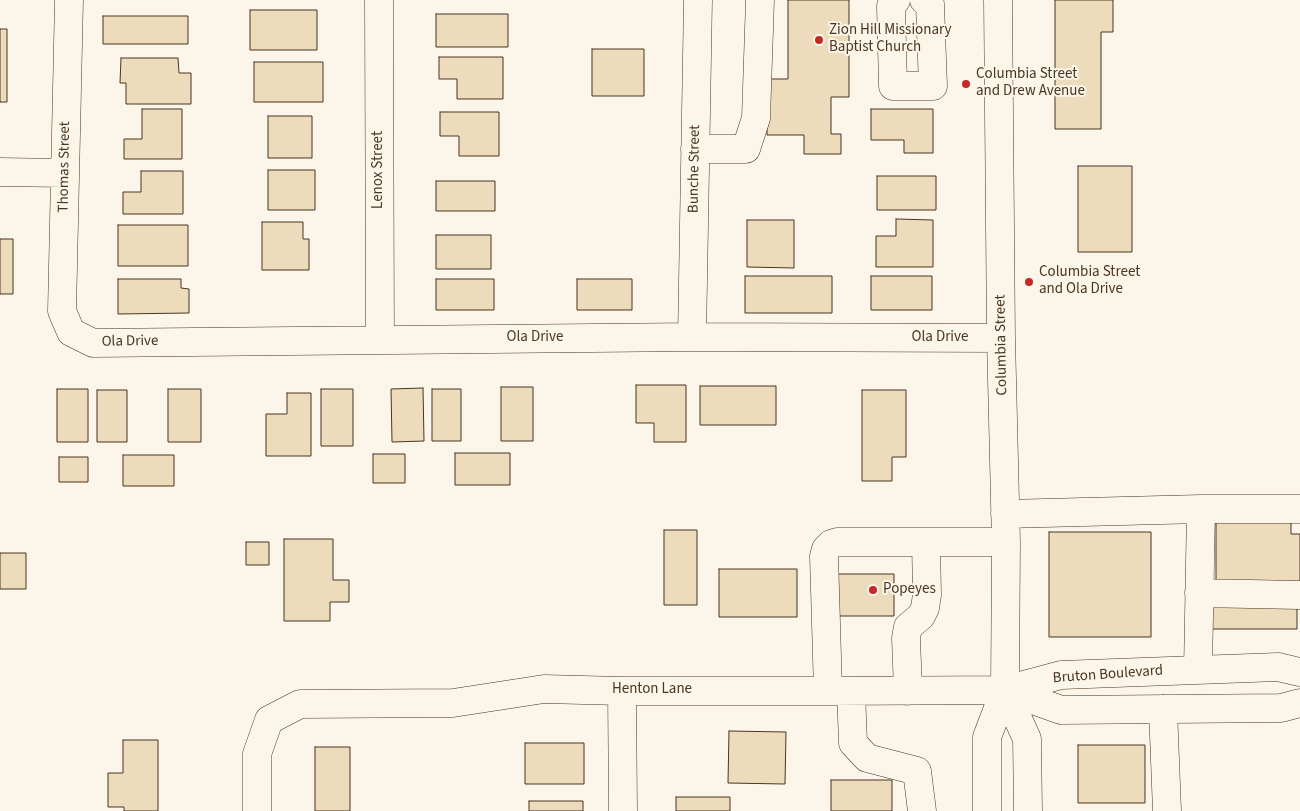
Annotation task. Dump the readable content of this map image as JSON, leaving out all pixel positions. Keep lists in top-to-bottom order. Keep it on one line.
{"streets":{"street":["Thomas Street","Bunche Street","Lenox Street","Ola Drive","Columbia Street","Bruton Boulevard","Henton Lane"]},"crossings":[["Thomas Street","Ola Drive"],["Bunche Street","Ola Drive"],["Lenox Street","Ola Drive"],["Ola Drive","Columbia Street"],["Columbia Street","Bruton Boulevard"],["Columbia Street","Henton Lane"],["Bruton Boulevard","Henton Lane"]],"places":["Zion Hill Missionary Baptist Church","Columbia Street and Drew Avenue","Columbia Street and Ola Drive","Popeyes"]}
